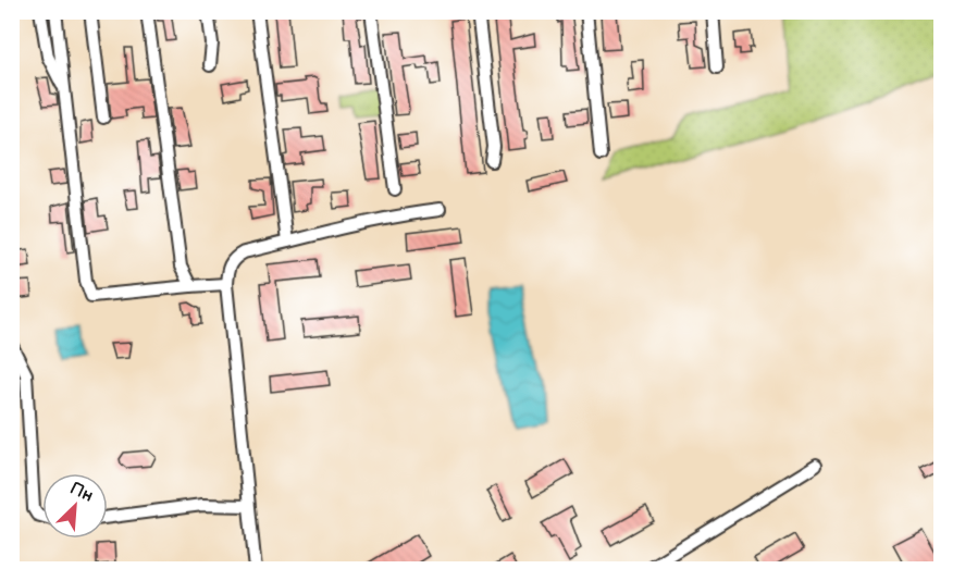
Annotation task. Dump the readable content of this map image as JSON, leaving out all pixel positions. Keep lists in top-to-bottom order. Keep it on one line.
{"north":"top right"}
